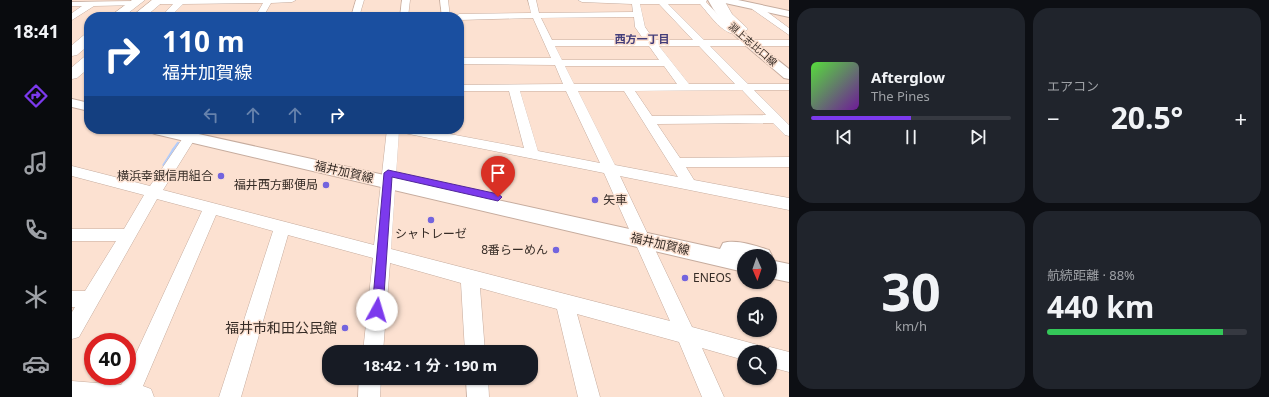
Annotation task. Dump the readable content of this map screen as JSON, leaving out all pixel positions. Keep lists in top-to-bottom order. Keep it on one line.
{"streets":{"main road":["淵上志比口線","福井加賀線"]},"districts":["西方一丁目"],"places":["横浜幸銀信用組合","福井西方郵便局","矢車","シャトレーゼ","8番らーめん","ENEOS","福井市和田公民館"],"north":"bottom","page":{"tabs":"18:41","tile":["エアコン",["30","km/h"],["航続距離 · 88%","440 km"]],"turn":["110 m","福井加賀線"],"song":["Afterglow","The Pines"],"heat":["−","20.5°","+"],"limit":"40","trip":"18:42 · 1 分 · 190 m"}}
